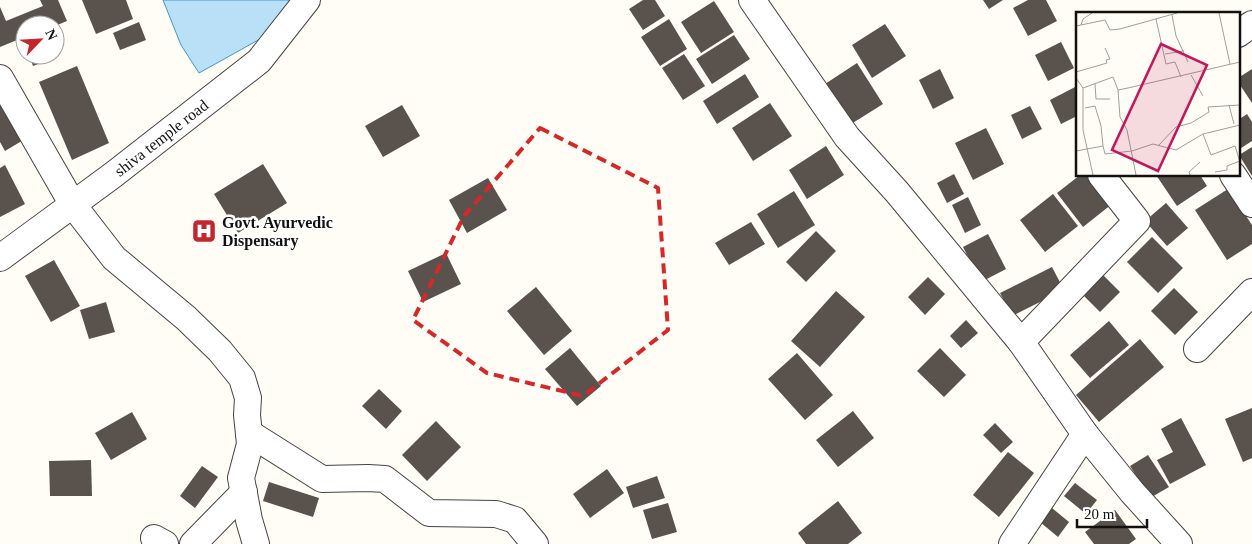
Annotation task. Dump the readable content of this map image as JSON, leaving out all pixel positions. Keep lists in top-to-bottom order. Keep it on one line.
{"streets":{"street":["shiva temple road"]},"places":{"hospital":["Govt. Ayurvedic Dispensary"]},"scale_bar":"20 m","north":"top right"}
